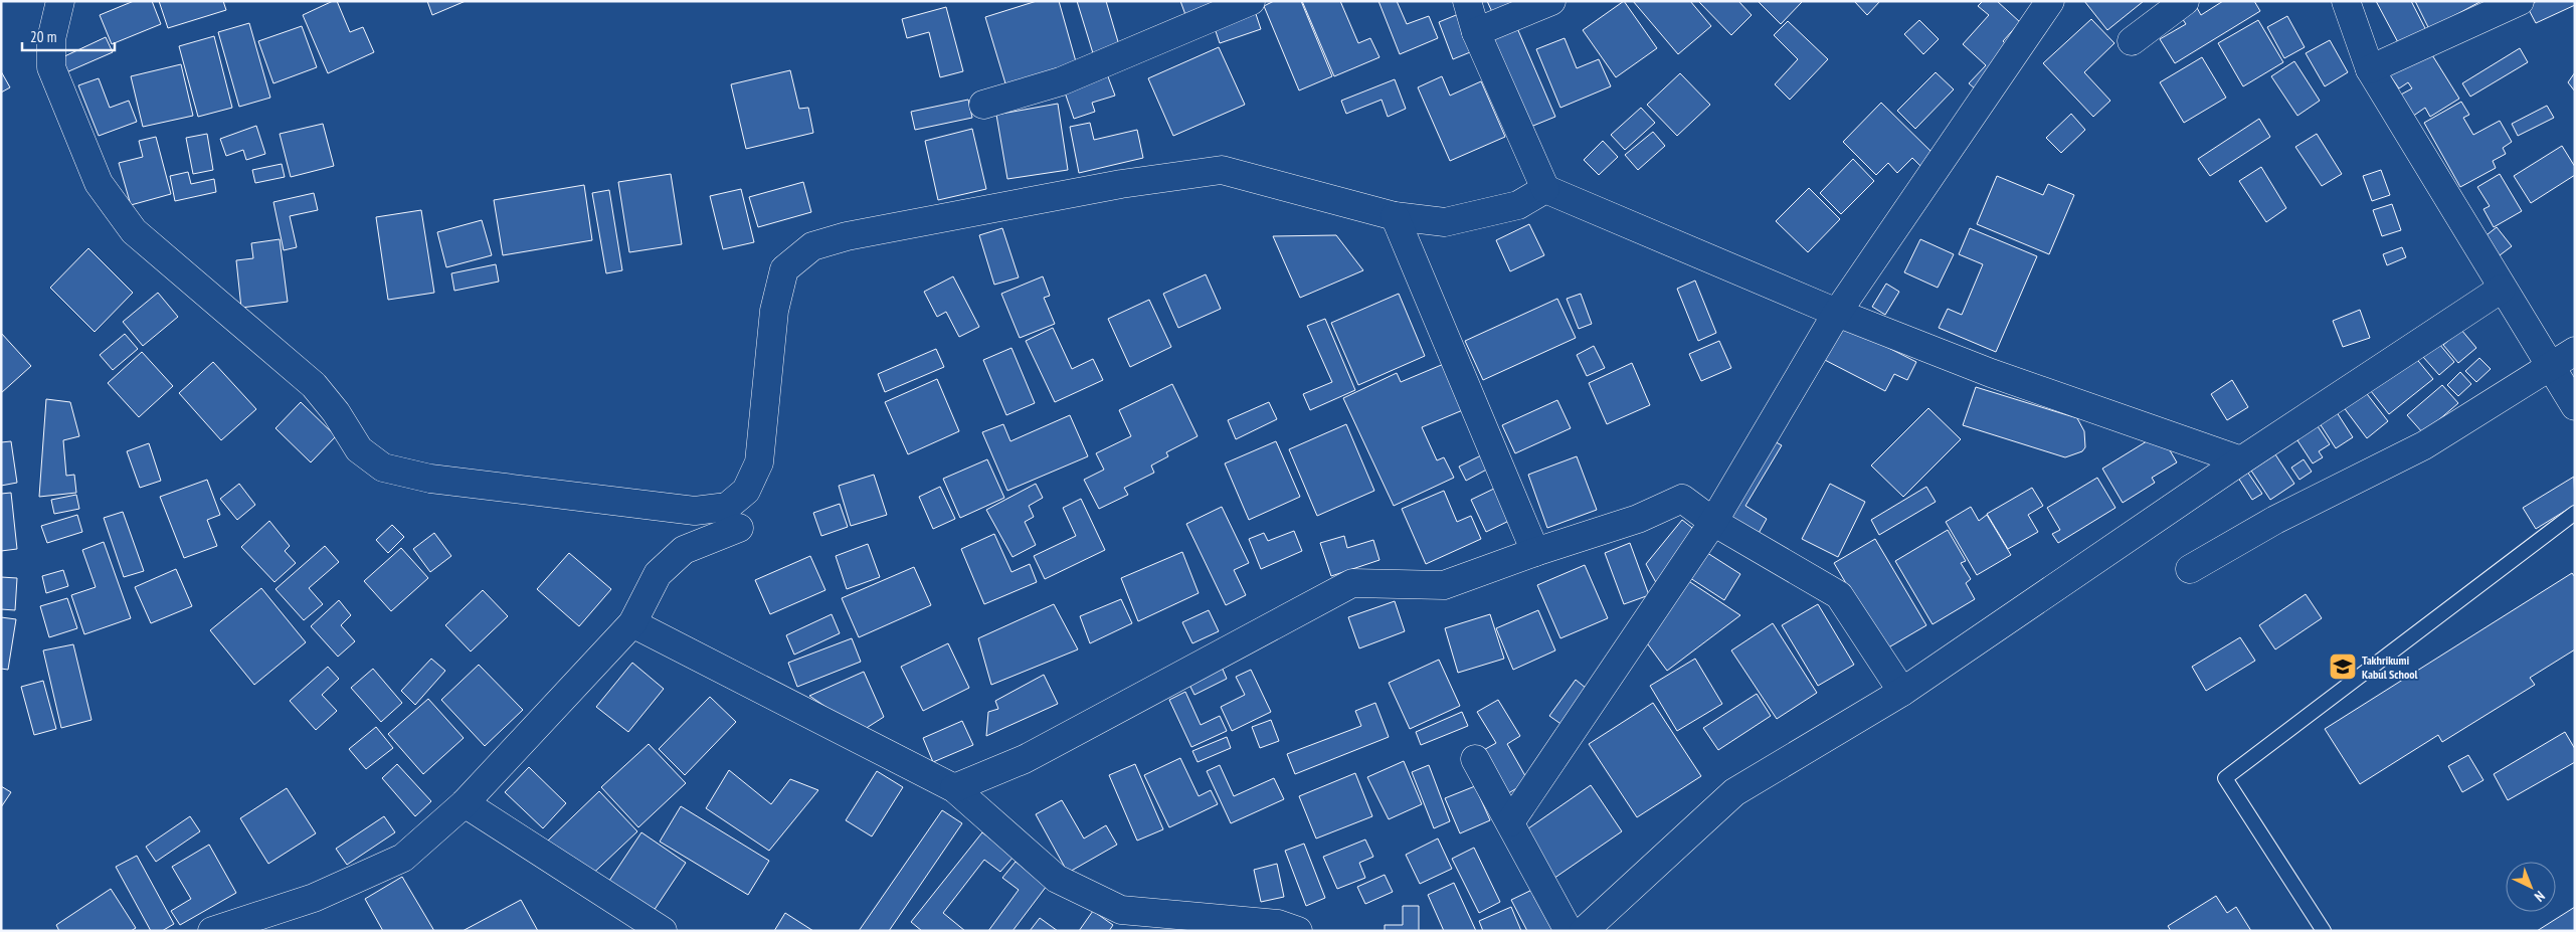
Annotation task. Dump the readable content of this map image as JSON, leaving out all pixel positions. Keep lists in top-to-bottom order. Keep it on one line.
{"places":{"school or university":["Takhrikumi Kabul School"]},"scale_bar":"20 m","north":"bottom right"}
